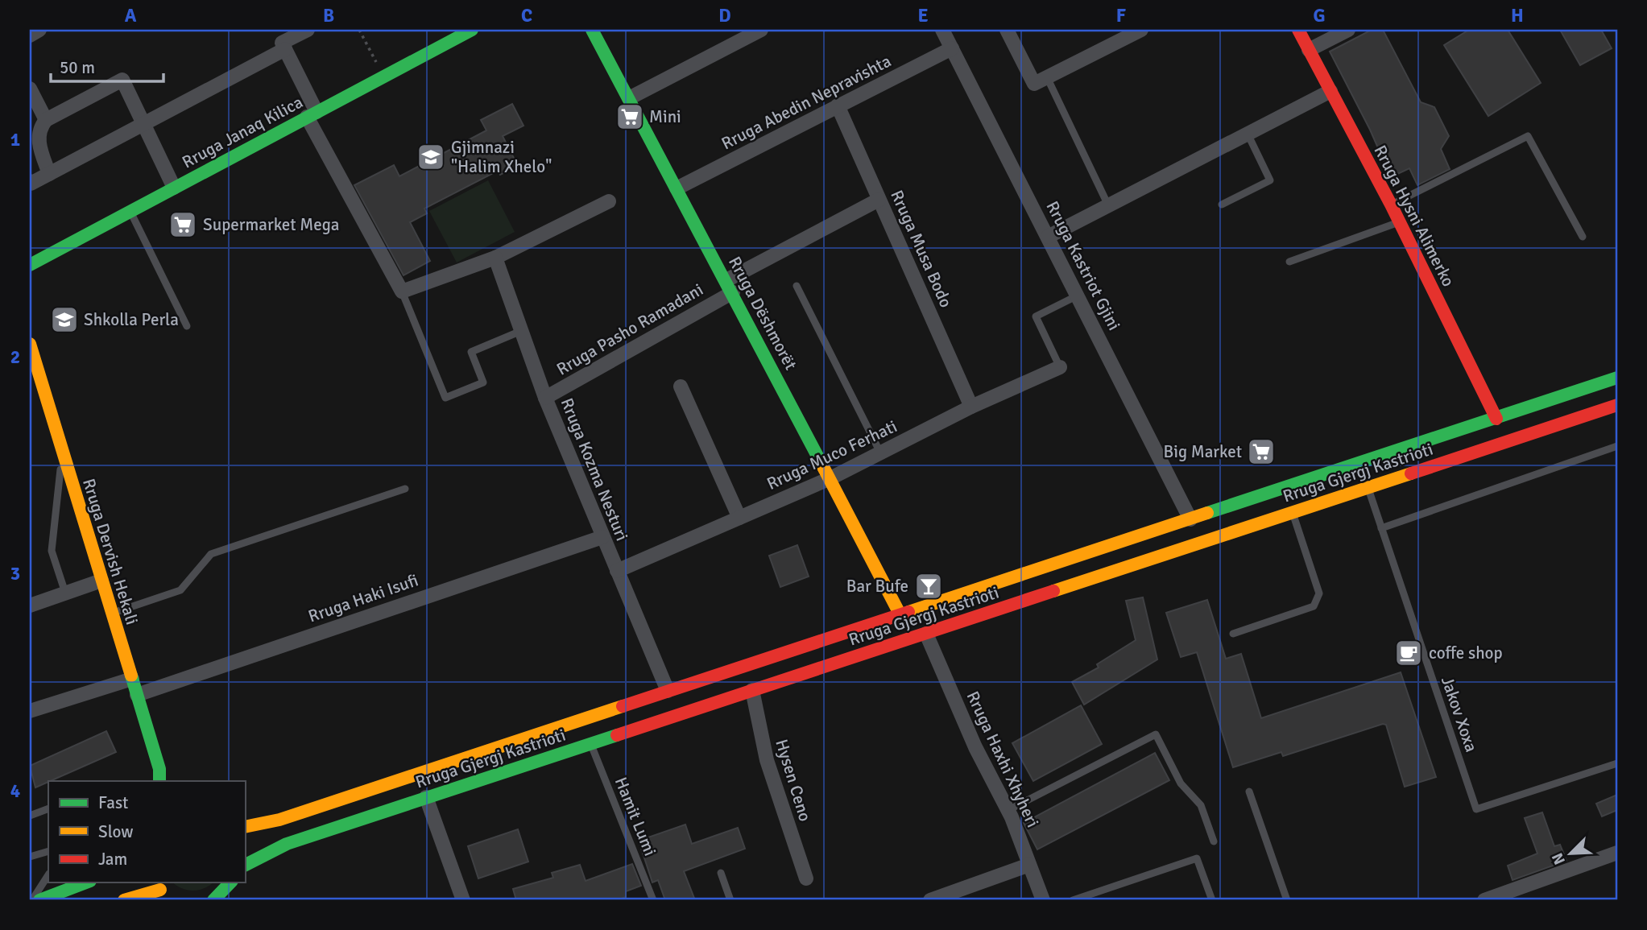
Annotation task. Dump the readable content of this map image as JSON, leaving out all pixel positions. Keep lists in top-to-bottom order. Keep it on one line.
{"streets":{"main road":["Rruga Janaq Kilica","Rruga Hysni Alimerko","Rruga Dëshmorët","Rruga Gjergj Kastrioti","Rruga Dervish Hekali"],"street":["Rruga Abedin Nepravishta","Rruga Musa Bodo","Rruga Kastriot Gjini","Rruga Pasho Ramadani","Rruga Muco Ferhati","Rruga Kozma Nesturi","Rruga Haki Isufi","Rruga Haxhi Xhyheri","Hysen Ceno"],"lane":["Jakov Xoxa","Hamit Lumi"]},"crossings":[["Rruga Abedin Nepravishta","Rruga Musa Bodo"],["Rruga Abedin Nepravishta","Rruga Kastriot Gjini"],["Rruga Abedin Nepravishta","Rruga Dëshmorët"],["Rruga Hysni Alimerko","Rruga Gjergj Kastrioti"],["Rruga Musa Bodo","Rruga Pasho Ramadani"],["Rruga Musa Bodo","Rruga Muco Ferhati"],["Rruga Kastriot Gjini","Rruga Gjergj Kastrioti"],["Rruga Dëshmorët","Rruga Pasho Ramadani"],["Rruga Dëshmorët","Rruga Muco Ferhati"],["Rruga Dëshmorët","Rruga Gjergj Kastrioti"],["Rruga Pasho Ramadani","Rruga Kozma Nesturi"],["Rruga Muco Ferhati","Rruga Kozma Nesturi"],["Rruga Kozma Nesturi","Rruga Gjergj Kastrioti"],["Rruga Kozma Nesturi","Rruga Haki Isufi"],["Rruga Gjergj Kastrioti","Jakov Xoxa"],["Rruga Gjergj Kastrioti","Rruga Haxhi Xhyheri"],["Rruga Gjergj Kastrioti","Hysen Ceno"],["Rruga Gjergj Kastrioti","Hamit Lumi"],["Rruga Dervish Hekali","Rruga Haki Isufi"]],"places":{"supermarket":["Mini","Supermarket Mega","Big Market"],"school or university":["Gjimnazi \"Halim Xhelo\"","Shkolla Perla"],"bar":["Bar Bufe"],"cafe":["coffe shop"]},"legend":["Fast","Slow","Jam"],"scale_bar":"50 m","north":"bottom left","grid":{"columns":["A","B","C","D","E","F","G","H"],"rows":["1","2","3","4"]}}
